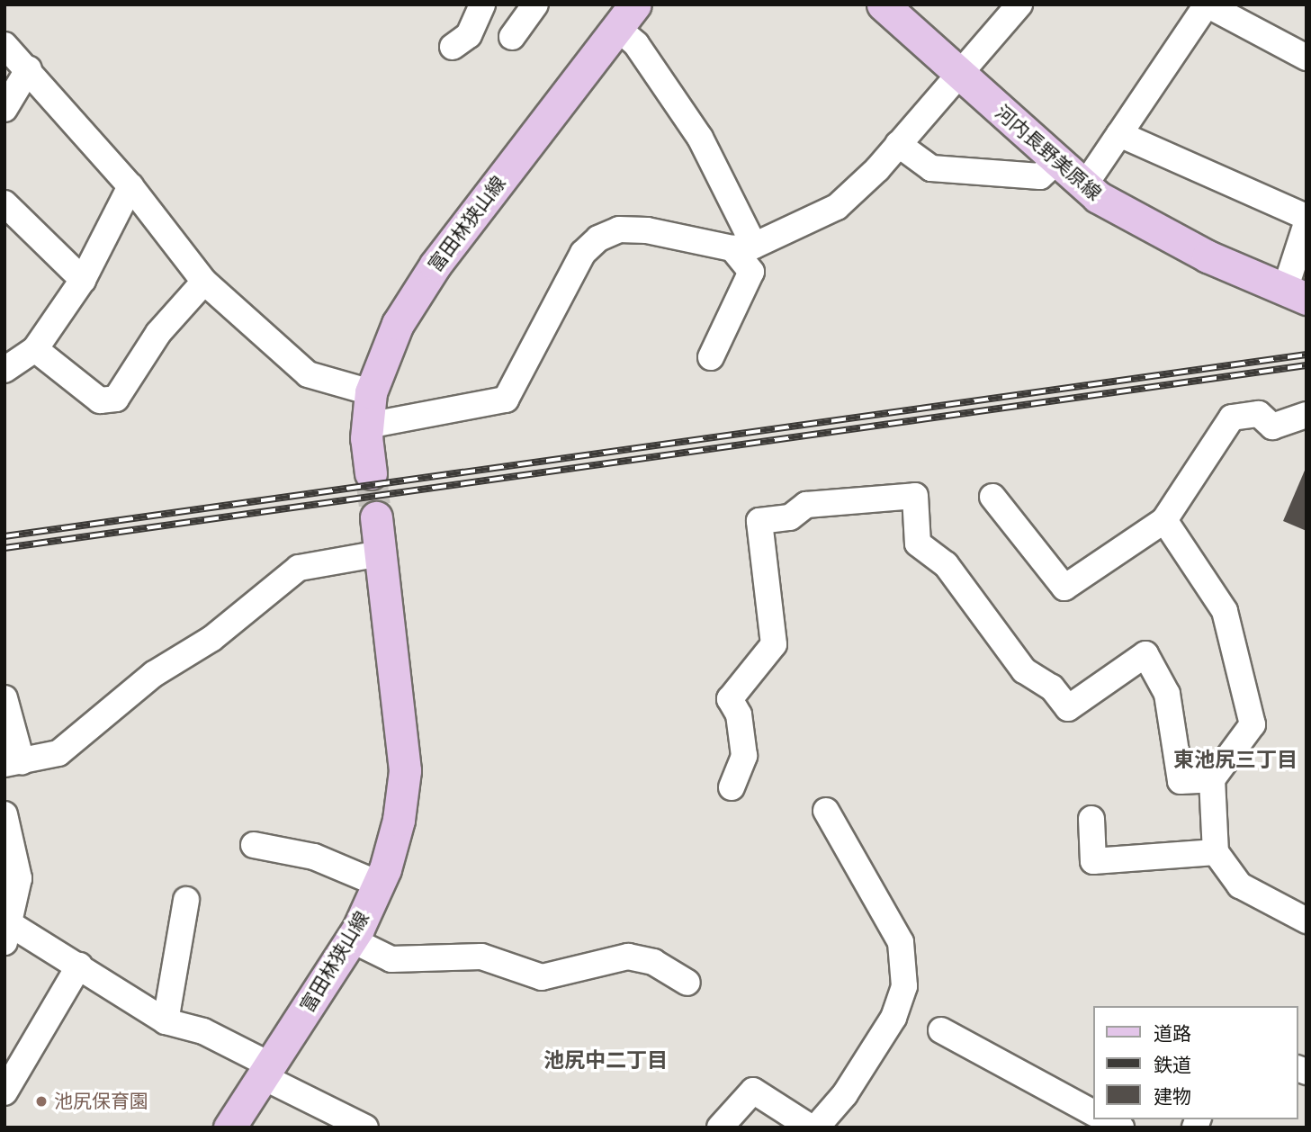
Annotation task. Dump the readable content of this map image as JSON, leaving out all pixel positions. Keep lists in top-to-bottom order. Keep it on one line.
{"streets":{"main road":["河内長野美原線","富田林狭山線"]},"districts":["東池尻三丁目","池尻中二丁目"],"places":["池尻保育園"],"legend":["道路","鉄道","建物"]}
